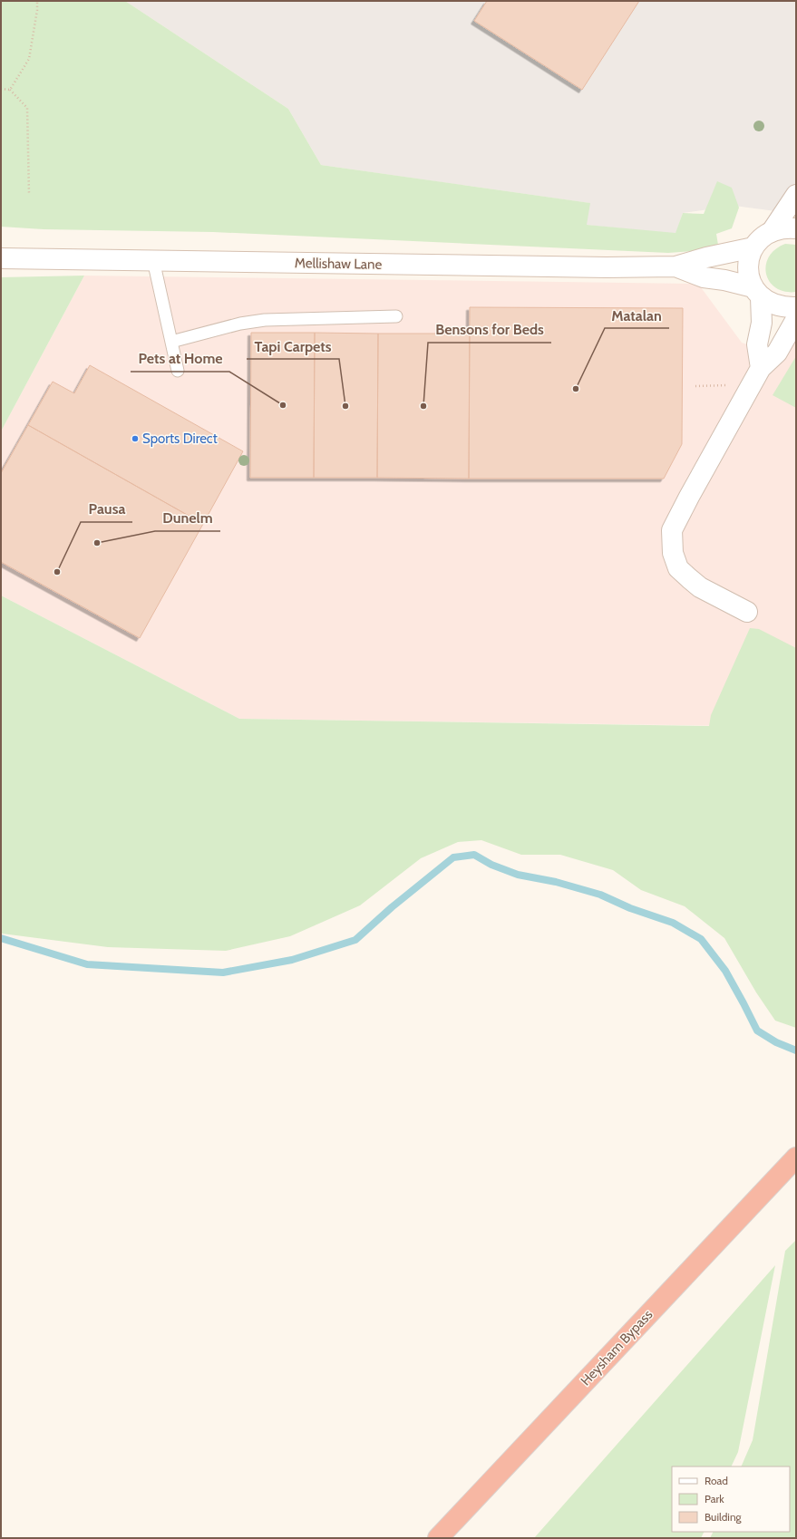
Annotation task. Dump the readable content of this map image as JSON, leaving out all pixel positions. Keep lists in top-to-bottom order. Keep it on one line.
{"streets":{"highway":["Heysham Bypass"],"main road":["Mellishaw Lane"]},"places":["Matalan","Pets at Home","Tapi Carpets","Bensons for Beds","Sports Direct","Dunelm","Pausa"],"legend":["Road","Park","Building"]}
